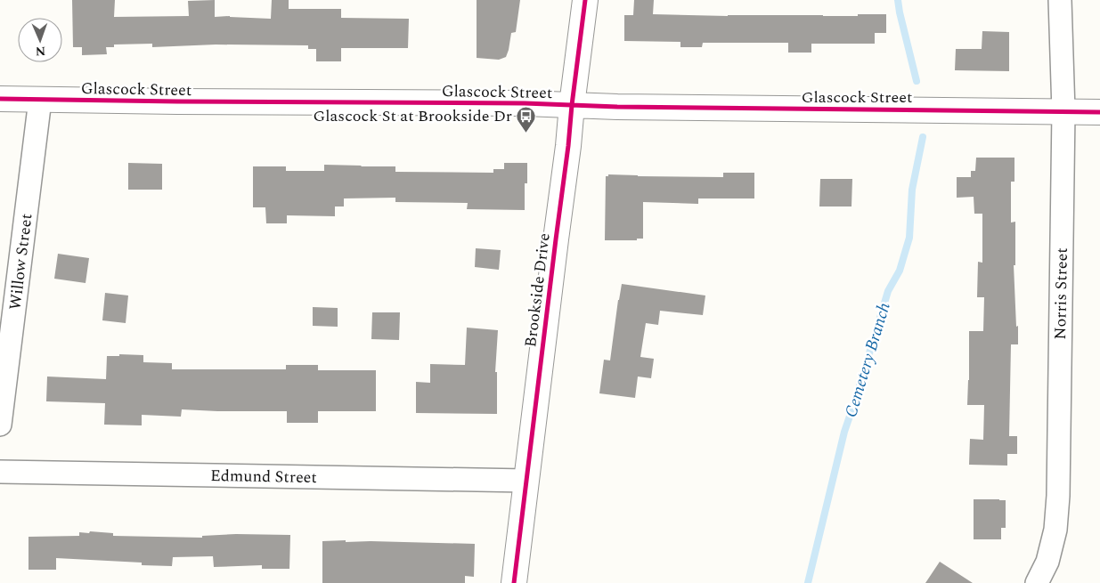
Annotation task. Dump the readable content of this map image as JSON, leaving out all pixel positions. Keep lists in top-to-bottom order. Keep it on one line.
{"streets":{"street":["Glascock Street","Willow Street","Brookside Drive","Norris Street","Edmund Street"]},"crossings":[["Glascock Street","Willow Street"],["Glascock Street","Brookside Drive"],["Glascock Street","Norris Street"],["Brookside Drive","Edmund Street"]],"water":["Cemetery Branch"],"places":{"bus stop":["Glascock St at Brookside Dr"]},"north":"bottom"}
